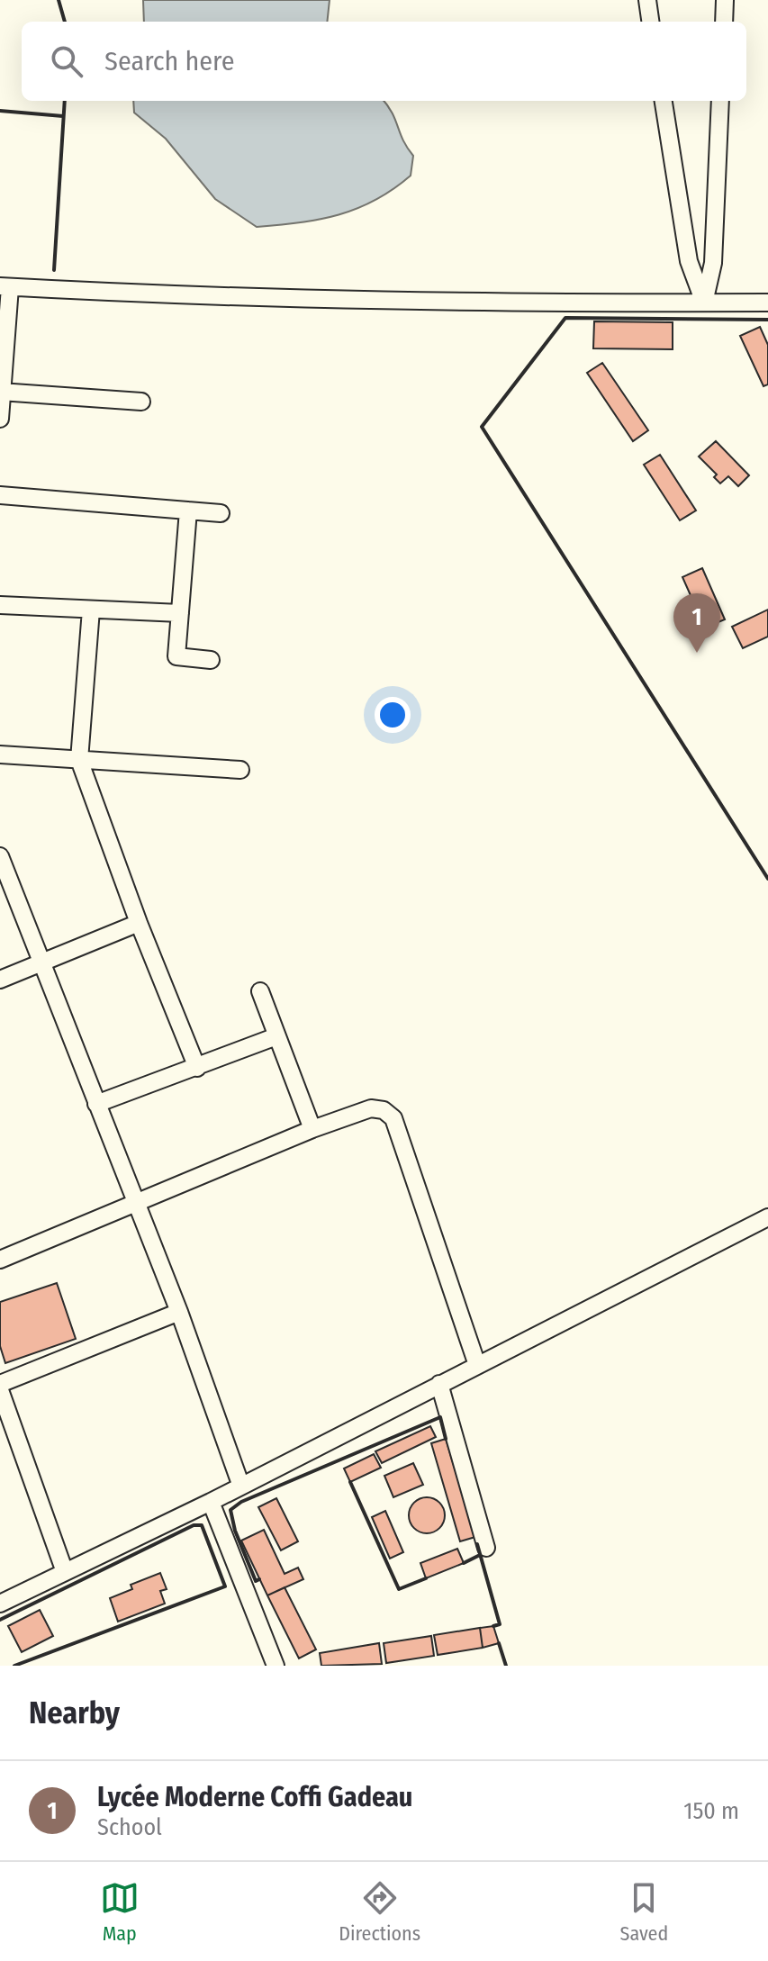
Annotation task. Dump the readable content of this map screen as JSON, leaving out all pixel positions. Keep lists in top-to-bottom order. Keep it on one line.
{"page":{"search":"Search here","pins":"1","heading":"Nearby","list":[{"mark":"1","name":"Lycée Moderne Coffi Gadeau","note":"School","value":"150 m"}],"nav":["Map","Directions","Saved"]}}
